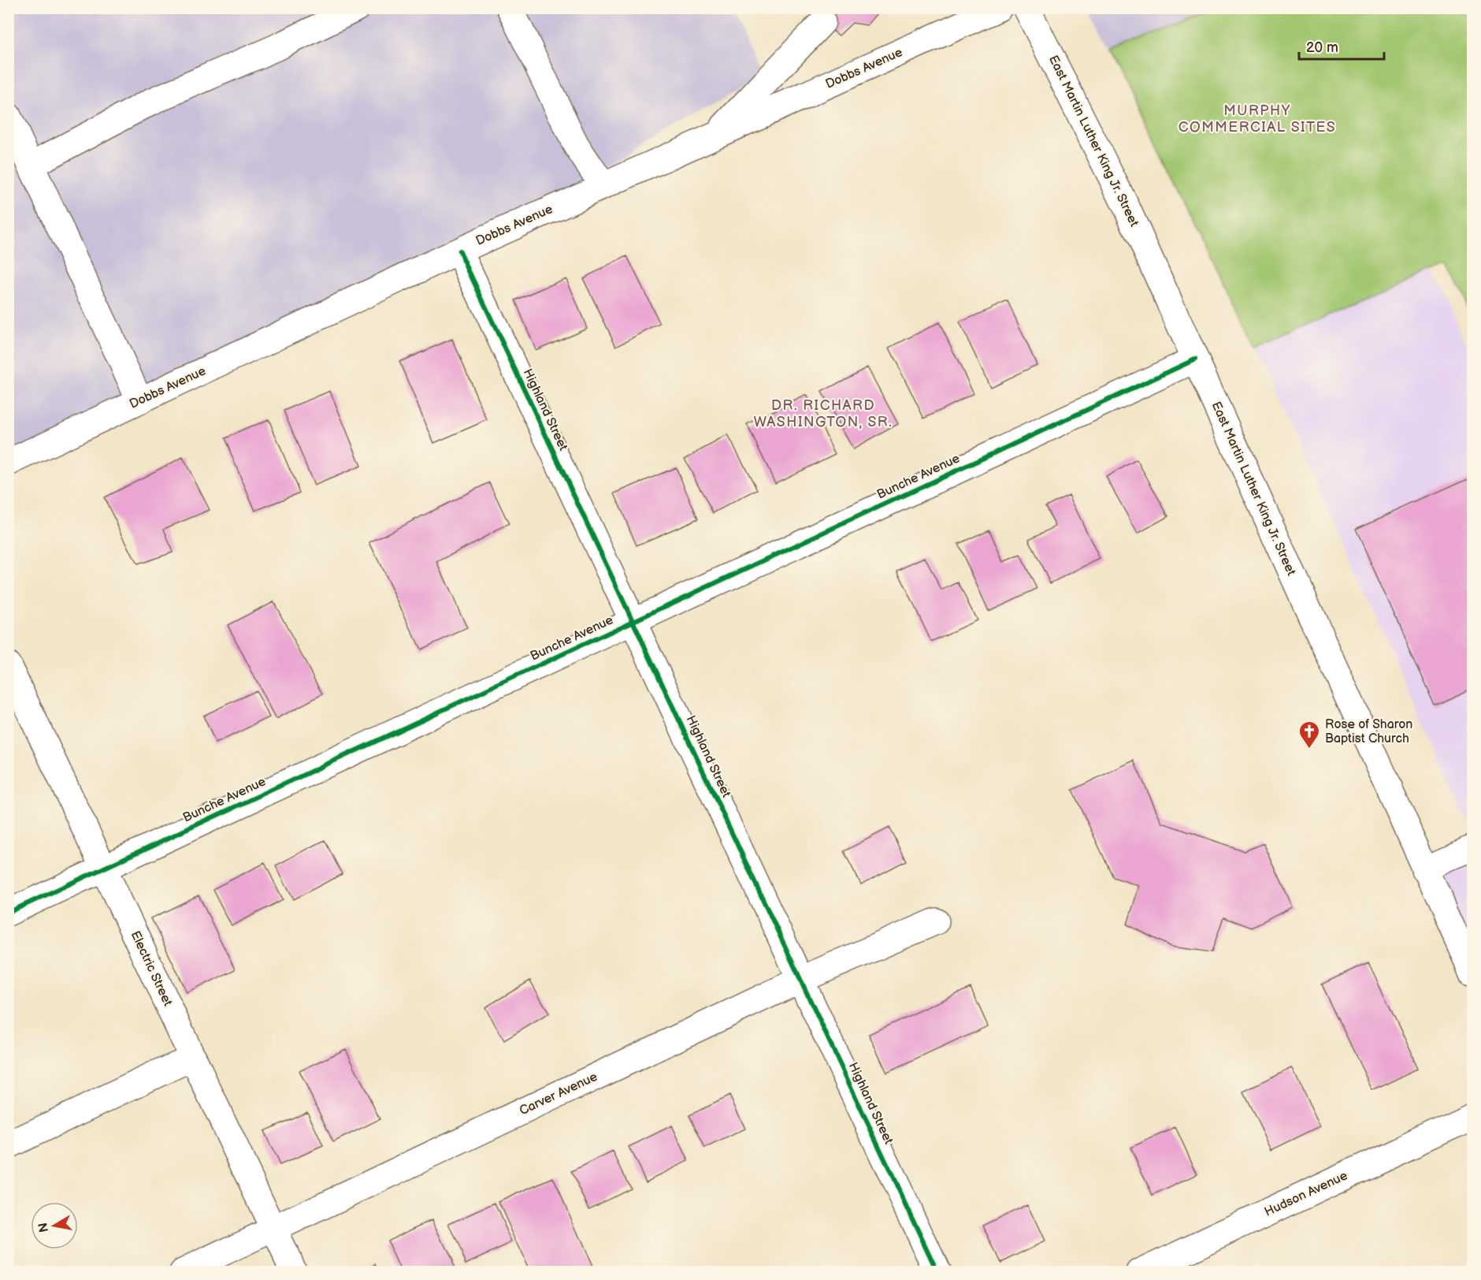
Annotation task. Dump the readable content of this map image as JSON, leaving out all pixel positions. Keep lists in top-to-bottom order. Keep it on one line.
{"streets":{"street":["Dobbs Avenue","East Martin Luther King Jr. Street","Highland Street","Bunche Avenue","Electric Street","Carver Avenue","Hudson Avenue"]},"crossings":[["Dobbs Avenue","Highland Street"],["East Martin Luther King Jr. Street","Bunche Avenue"],["Highland Street","Bunche Avenue"],["Highland Street","Carver Avenue"],["Bunche Avenue","Electric Street"],["Electric Street","Carver Avenue"]],"districts":["MURPHY COMMERCIAL SITES","DR. RICHARD WASHINGTON, SR."],"places":{"church":["Rose of Sharon Baptist Church"]},"scale_bar":"20 m","north":"left"}
